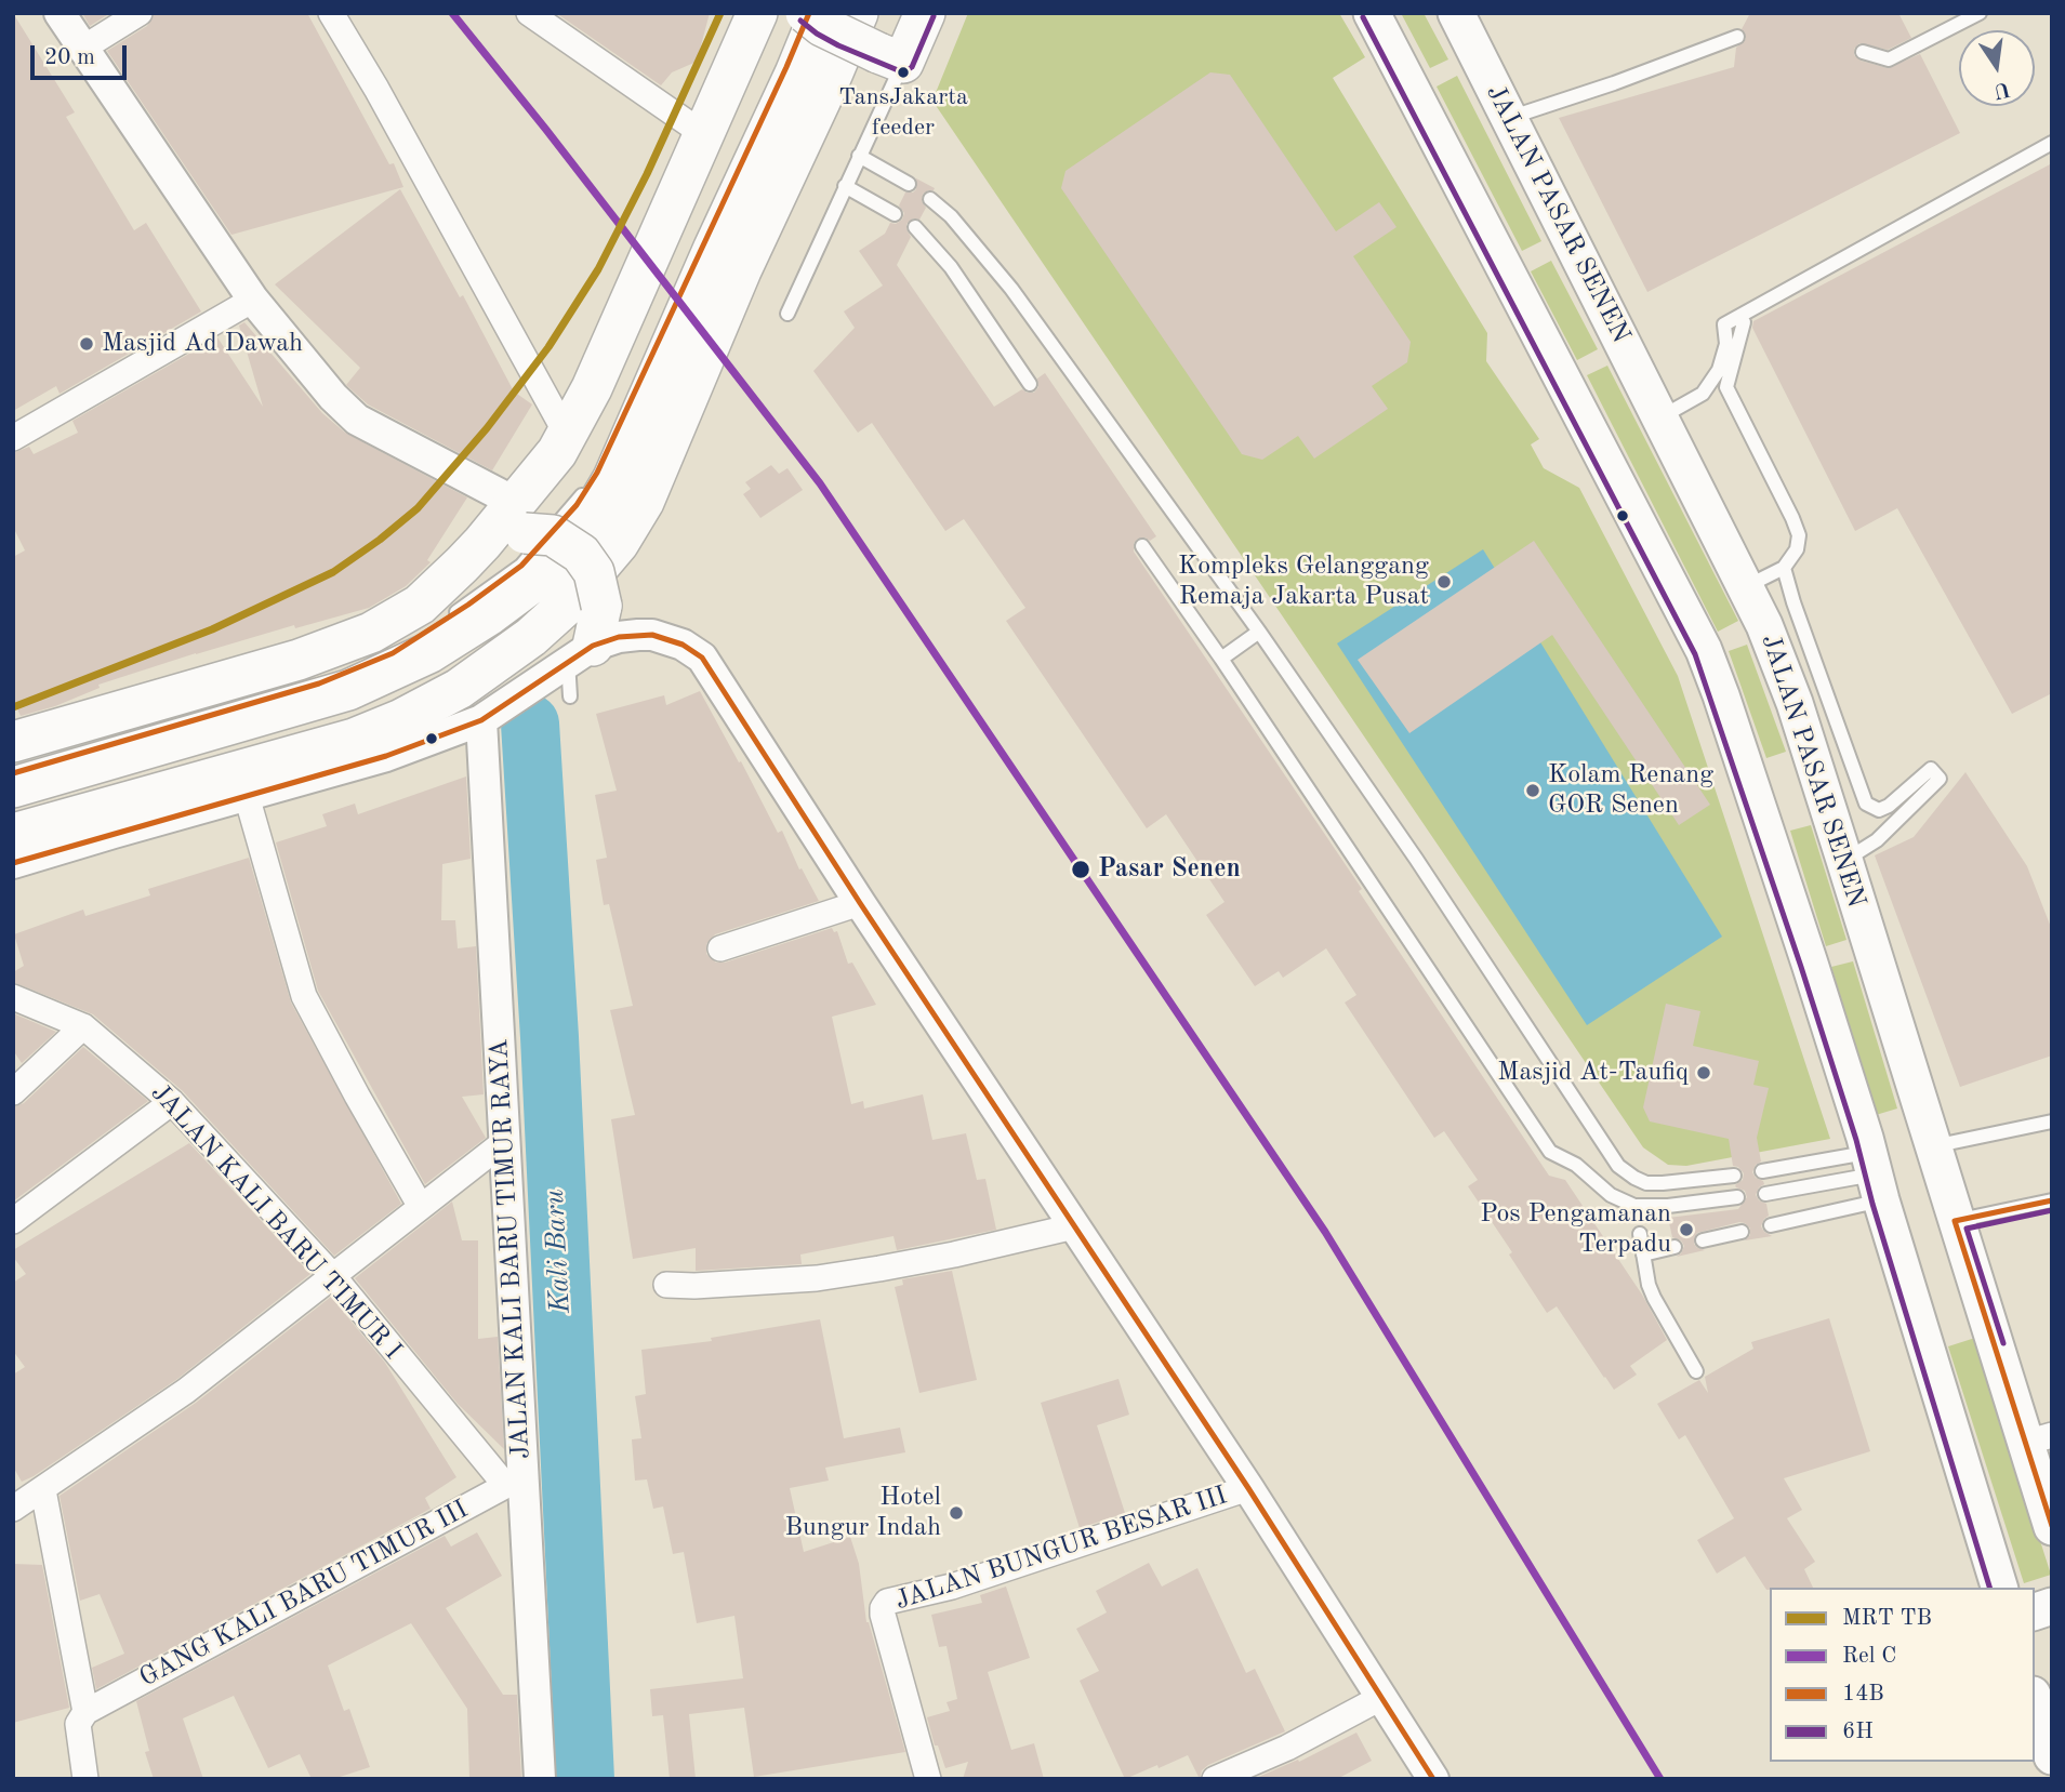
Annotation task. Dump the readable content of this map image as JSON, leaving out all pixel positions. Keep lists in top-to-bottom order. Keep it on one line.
{"streets":{"main road":["JALAN PASAR SENEN"],"street":["JALAN KALI BARU TIMUR I","JALAN KALI BARU TIMUR RAYA","JALAN BUNGUR BESAR III","GANG KALI BARU TIMUR III"]},"crossings":[["JALAN KALI BARU TIMUR I","JALAN KALI BARU TIMUR RAYA"],["JALAN KALI BARU TIMUR I","GANG KALI BARU TIMUR III"],["JALAN KALI BARU TIMUR RAYA","GANG KALI BARU TIMUR III"]],"water":["Kali Baru"],"places":["TansJakarta feeder","Masjid Ad Dawah","Kompleks Gelanggang Remaja Jakarta Pusat","Kolam Renang GOR Senen","Pasar Senen","Masjid At-Taufiq","Pos Pengamanan Terpadu","Hotel Bungur Indah"],"lines":["metro line TB","rail line C","transit line 14B","transit line 6H"],"legend":["MRT TB","Rel C","14B","6H"],"scale_bar":"20 m","north":"bottom"}
